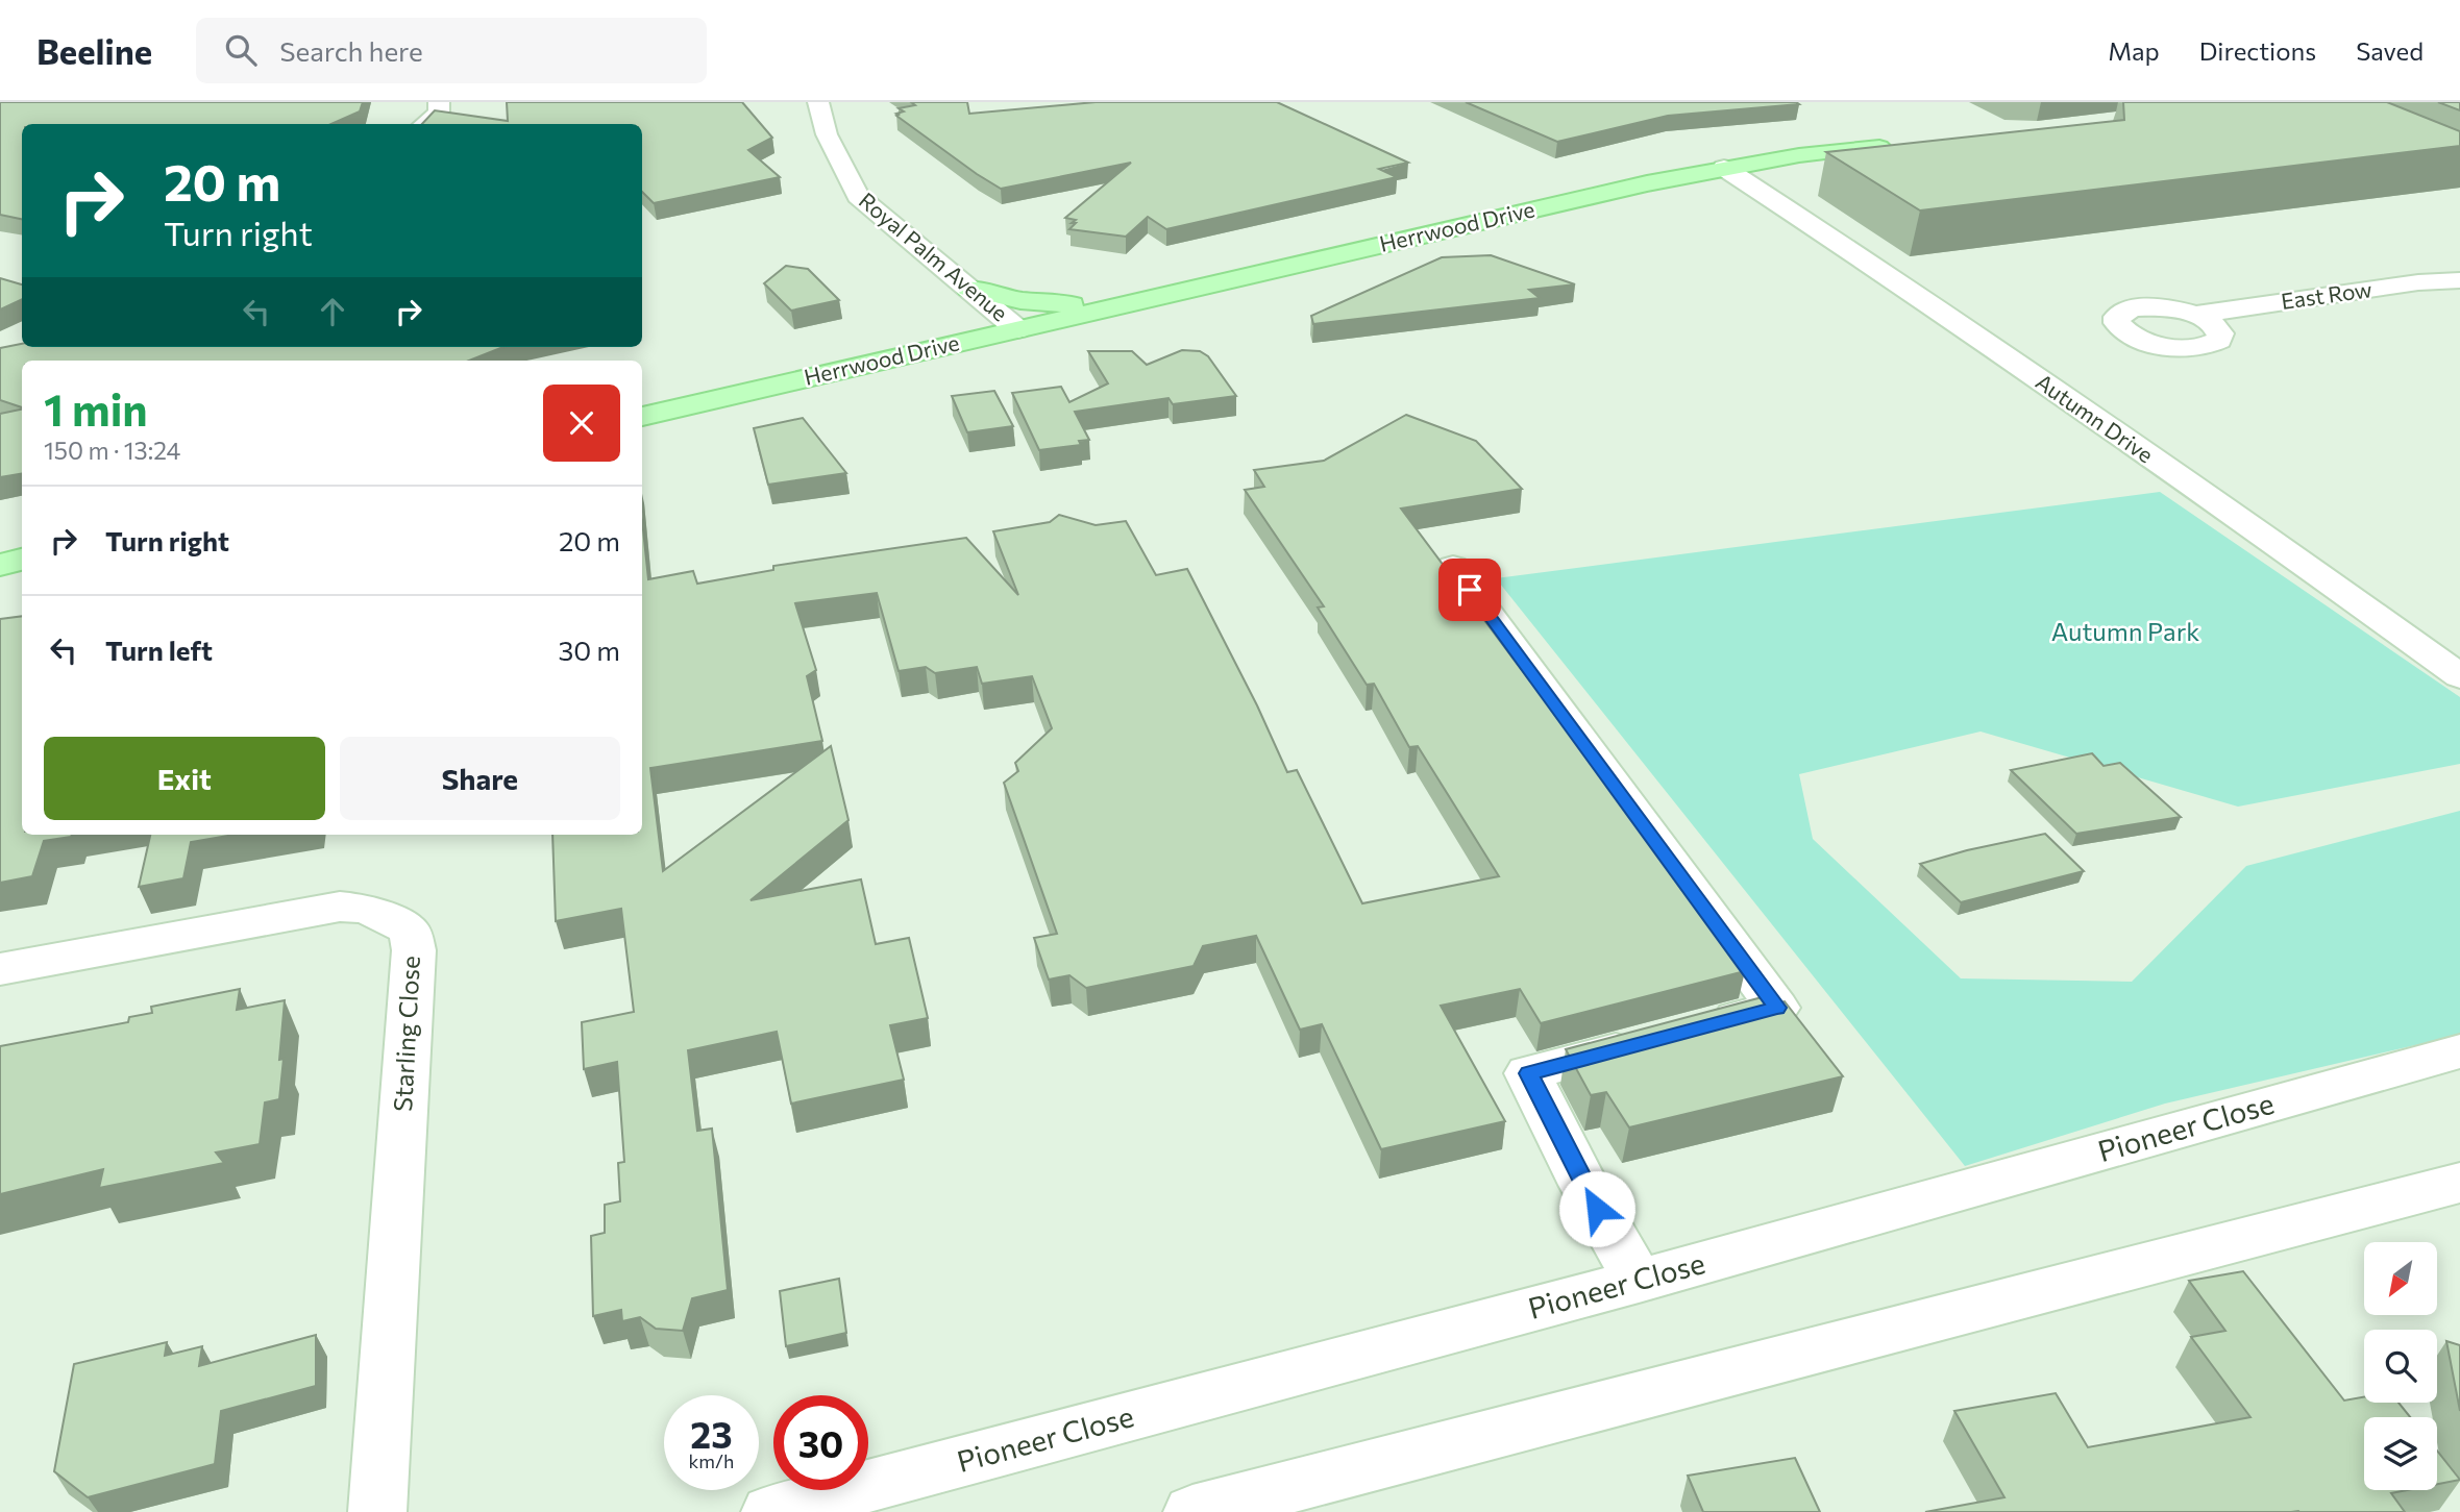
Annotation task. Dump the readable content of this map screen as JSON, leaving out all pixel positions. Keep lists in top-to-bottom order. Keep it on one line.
{"streets":{"street":["Herrwood Drive","Royal Palm Avenue","East Row","Autumn Drive","Starling Close","Pioneer Close"]},"crossings":[["Herrwood Drive","Royal Palm Avenue"],["Herrwood Drive","Autumn Drive"]],"parks":["Autumn Park"],"north":"bottom left","page":{"header":"Beeline","search":"Search here","nav":["Map","Directions","Saved"],"turn":["20 m","Turn right"],"heading":["1 min","150 m · 13:24"],"list":[{"name":"Turn right","value":"20 m"},{"name":"Turn left","value":"30 m"}],"buttons":["Exit","Share"],"speed":"23 km/h","limit":"30"}}
